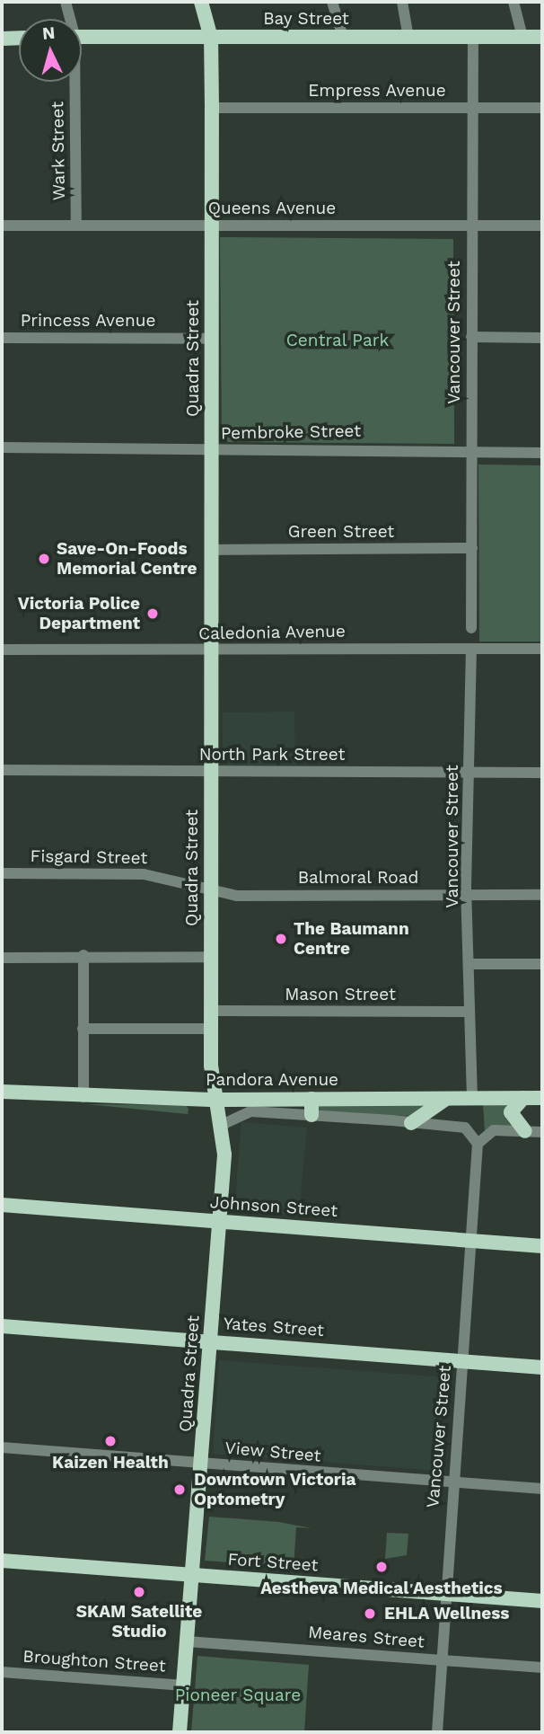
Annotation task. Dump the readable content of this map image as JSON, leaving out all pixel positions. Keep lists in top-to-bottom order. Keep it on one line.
{"streets":{"main road":["Bay Street","Quadra Street","Pandora Avenue","Johnson Street","Yates Street","Fort Street"],"street":["Empress Avenue","Wark Street","Queens Avenue","Princess Avenue","Vancouver Street","Pembroke Street","Green Street","Caledonia Avenue","North Park Street","Fisgard Street","Balmoral Road","Mason Street","View Street","Meares Street","Broughton Street"]},"crossings":[["Bay Street","Vancouver Street"],["Bay Street","Quadra Street"],["Empress Avenue","Vancouver Street"],["Empress Avenue","Quadra Street"],["Wark Street","Queens Avenue"],["Queens Avenue","Vancouver Street"],["Queens Avenue","Quadra Street"],["Princess Avenue","Quadra Street"],["Vancouver Street","Pembroke Street"],["Vancouver Street","Green Street"],["Vancouver Street","Caledonia Avenue"],["Vancouver Street","North Park Street"],["Vancouver Street","Balmoral Road"],["Vancouver Street","Mason Street"],["Vancouver Street","Pandora Avenue"],["Vancouver Street","Johnson Street"],["Vancouver Street","Yates Street"],["Vancouver Street","View Street"],["Vancouver Street","Fort Street"],["Vancouver Street","Meares Street"],["Quadra Street","Pembroke Street"],["Quadra Street","Green Street"],["Quadra Street","Caledonia Avenue"],["Quadra Street","North Park Street"],["Quadra Street","Fisgard Street"],["Quadra Street","Balmoral Road"],["Quadra Street","Mason Street"],["Quadra Street","Pandora Avenue"],["Quadra Street","Johnson Street"],["Quadra Street","Yates Street"],["Quadra Street","View Street"],["Quadra Street","Fort Street"],["Quadra Street","Meares Street"],["Quadra Street","Broughton Street"],["Fisgard Street","Balmoral Road"]],"parks":["Central Park","Pioneer Square"],"places":["Save-On-Foods Memorial Centre","Victoria Police Department","The Baumann Centre","Kaizen Health","Downtown Victoria Optometry","Aestheva Medical Aesthetics","SKAM Satellite Studio","EHLA Wellness"],"north":"top"}
